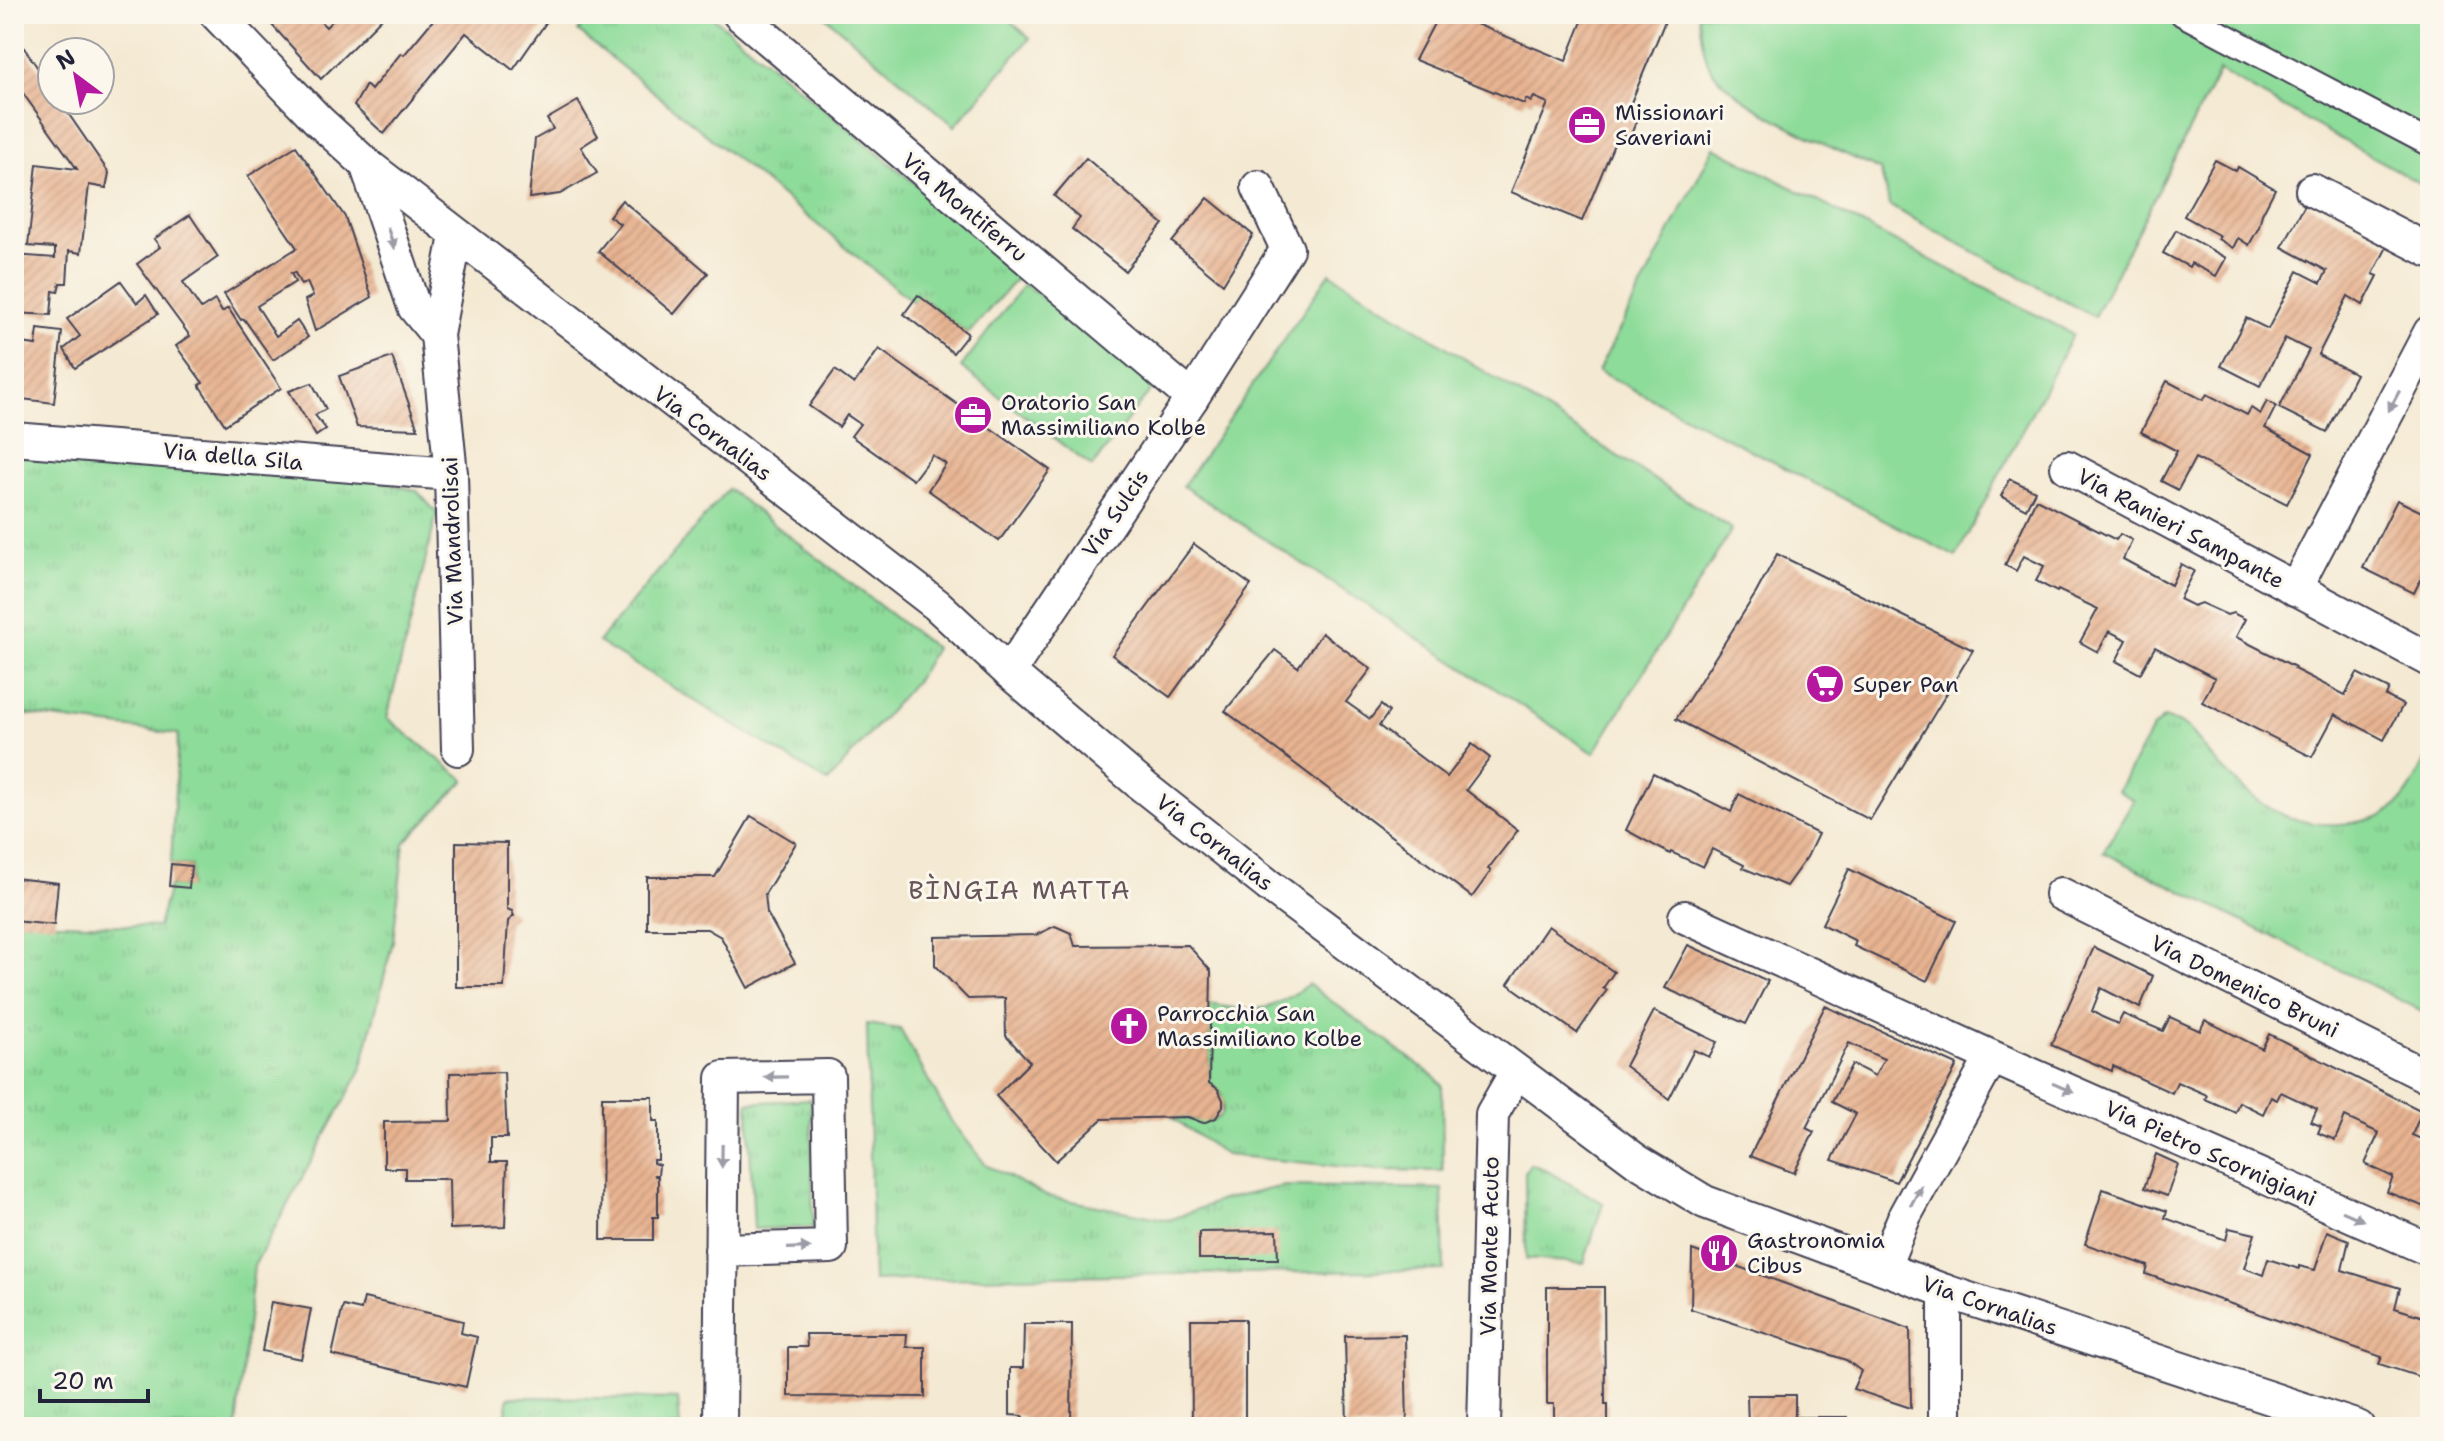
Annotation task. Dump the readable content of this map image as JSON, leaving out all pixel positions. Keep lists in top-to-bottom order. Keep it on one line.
{"streets":{"street":["Via Montiferru","Via Cornalias","Via della Sila","Via Sulcis","Via Ranieri Sampante","Via Mandrolisai","Via Domenico Bruni","Via Pietro Scornigiani","Via Monte Acuto"]},"crossings":[["Via Montiferru","Via Sulcis"],["Via Cornalias","Via Sulcis"],["Via Cornalias","Via Mandrolisai"],["Via Cornalias","Via Monte Acuto"],["Via della Sila","Via Mandrolisai"]],"one_way":["Via Ranieri Sampante","Via Pietro Scornigiani"],"districts":["BÌNGIA MATTA"],"places":{"office":["Missionari Saveriani","Oratorio San Massimiliano Kolbe"],"supermarket":["Super Pan"],"church":["Parrocchia San Massimiliano Kolbe"],"restaurant":["Gastronomia Cibus"]},"scale_bar":"20 m","north":"top left"}
